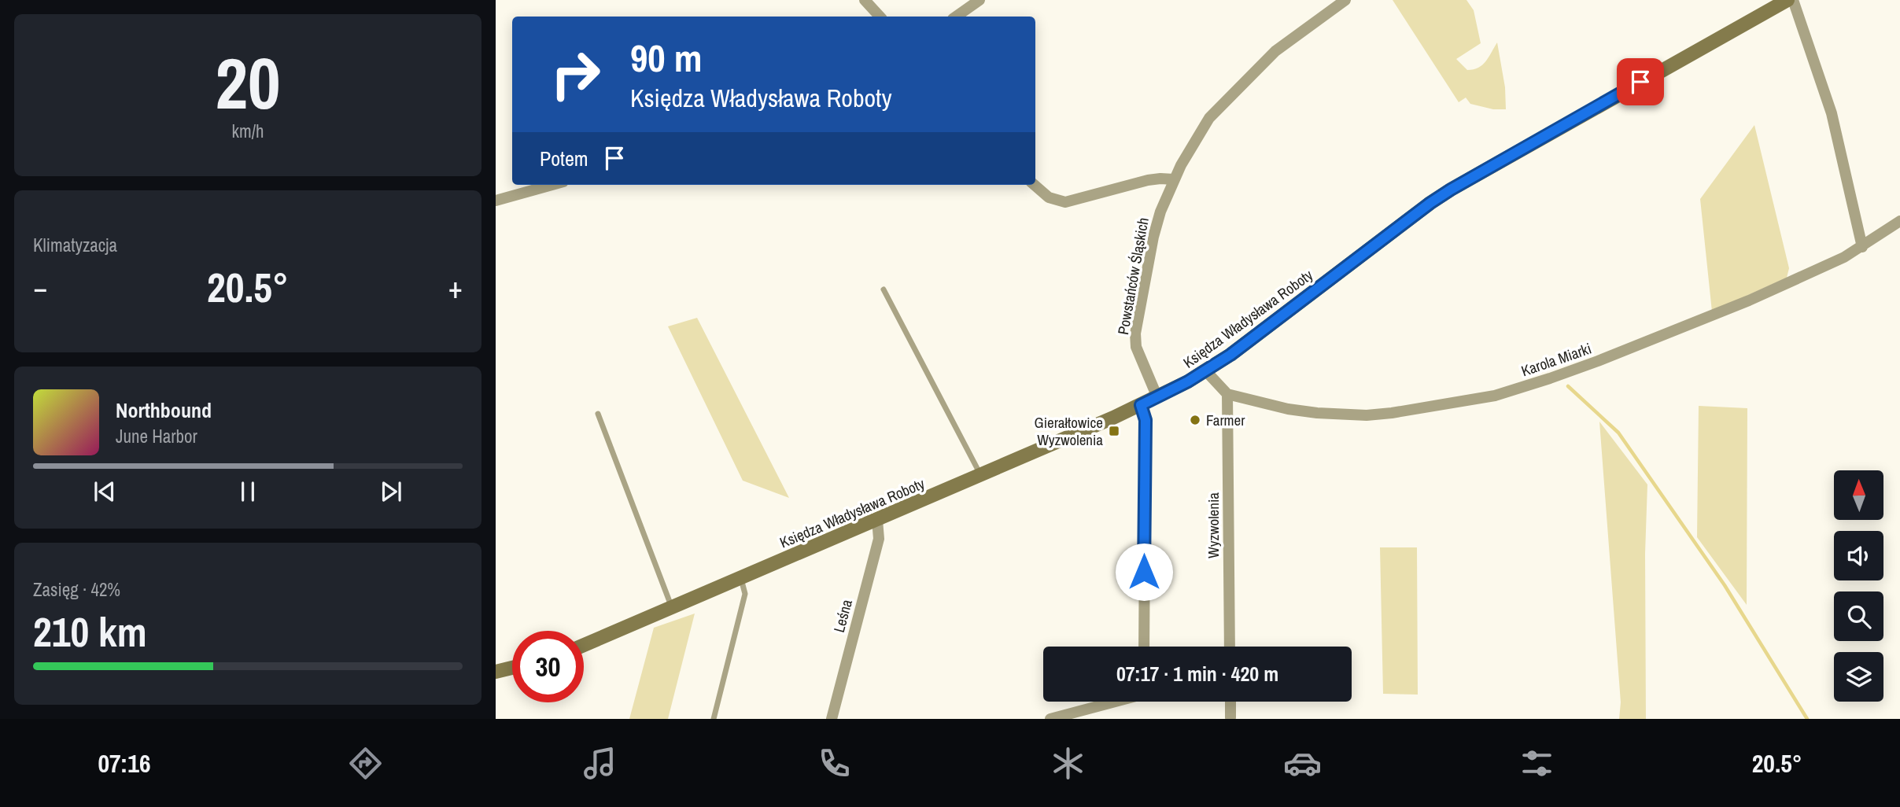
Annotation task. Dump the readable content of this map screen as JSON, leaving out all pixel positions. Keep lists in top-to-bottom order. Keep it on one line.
{"streets":{"main road":["Księdza Władysława Roboty"],"street":["Powstańców Śląskich","Karola Miarki","Wyzwolenia","Leśna"]},"crossings":[["Powstańców Śląskich","Księdza Władysława Roboty"],["Księdza Władysława Roboty","Leśna"],["Karola Miarki","Wyzwolenia"]],"places":{"other":["Farmer"],"transit":["Gierałtowice Wyzwolenia"]},"north":"top","page":{"tile":[["20","km/h"],"Klimatyzacja",["Zasięg · 42%","210 km"]],"turn":["90 m","Księdza Władysława Roboty"],"then":"Potem","heat":["−","20.5°","+"],"song":["Northbound","June Harbor"],"limit":"30","trip":"07:17 · 1 min · 420 m","tabs":["07:16","20.5°"]}}
